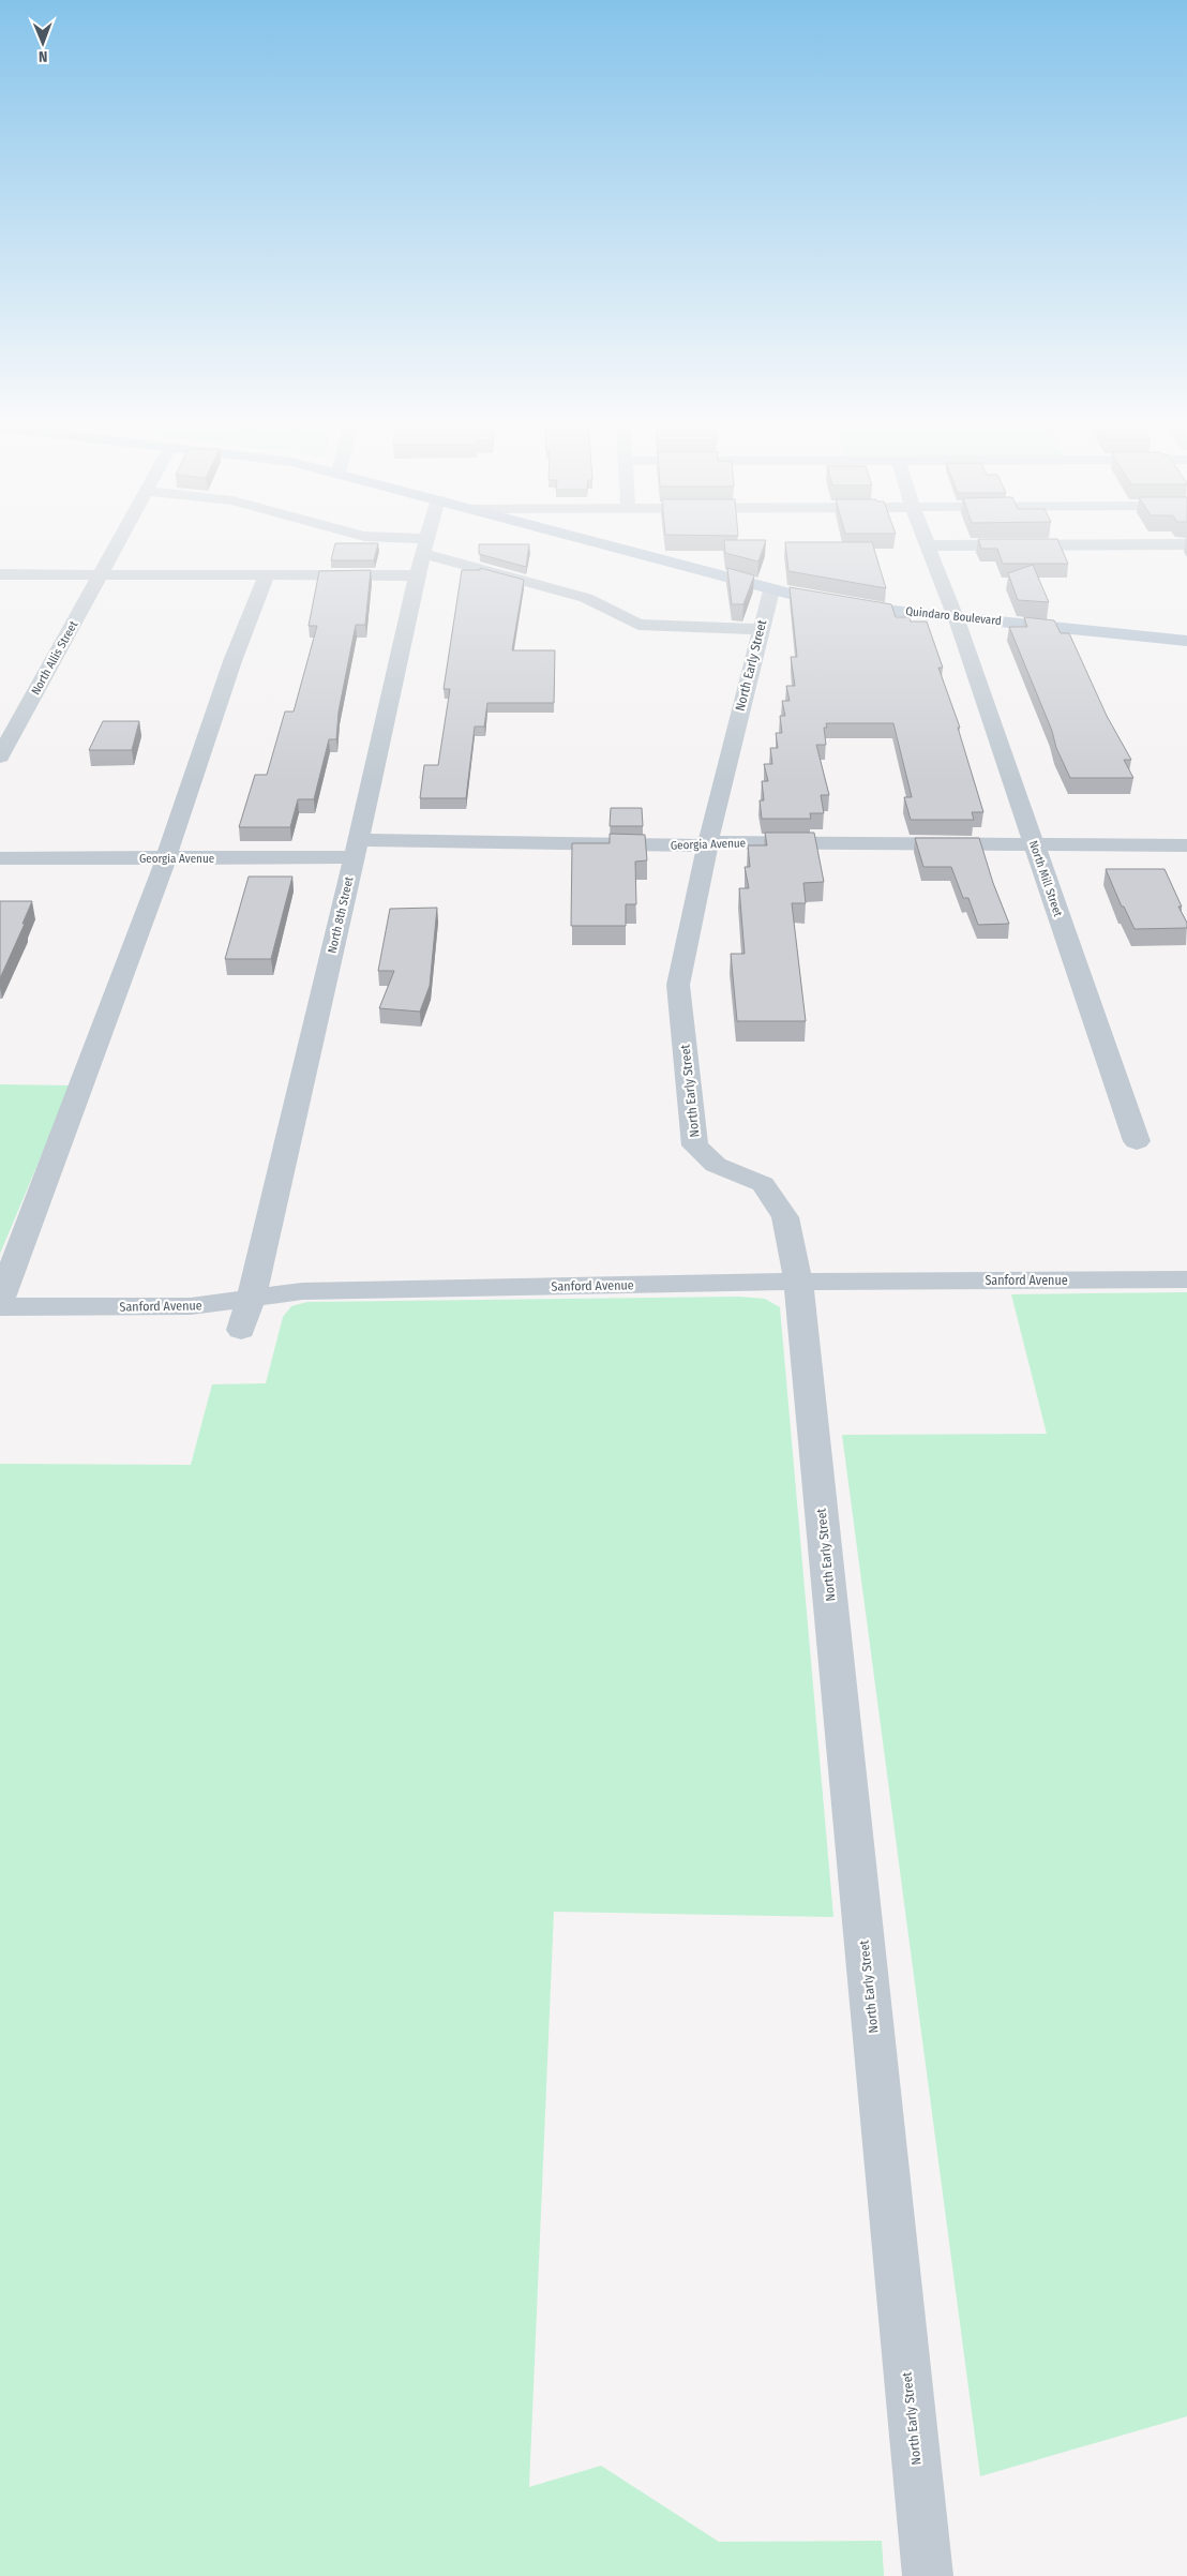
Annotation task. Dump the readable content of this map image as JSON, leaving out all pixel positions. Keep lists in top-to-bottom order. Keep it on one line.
{"streets":{"main road":["Quindaro Boulevard"],"street":["North Allis Street","North Early Street","Georgia Avenue","North Mill Street","North 8th Street","Sanford Avenue"]},"crossings":[["Quindaro Boulevard","North Early Street"],["Quindaro Boulevard","North Mill Street"],["North Early Street","Georgia Avenue"],["North Early Street","Sanford Avenue"],["Georgia Avenue","North Mill Street"],["Georgia Avenue","North 8th Street"],["North 8th Street","Sanford Avenue"]],"north":"bottom"}
